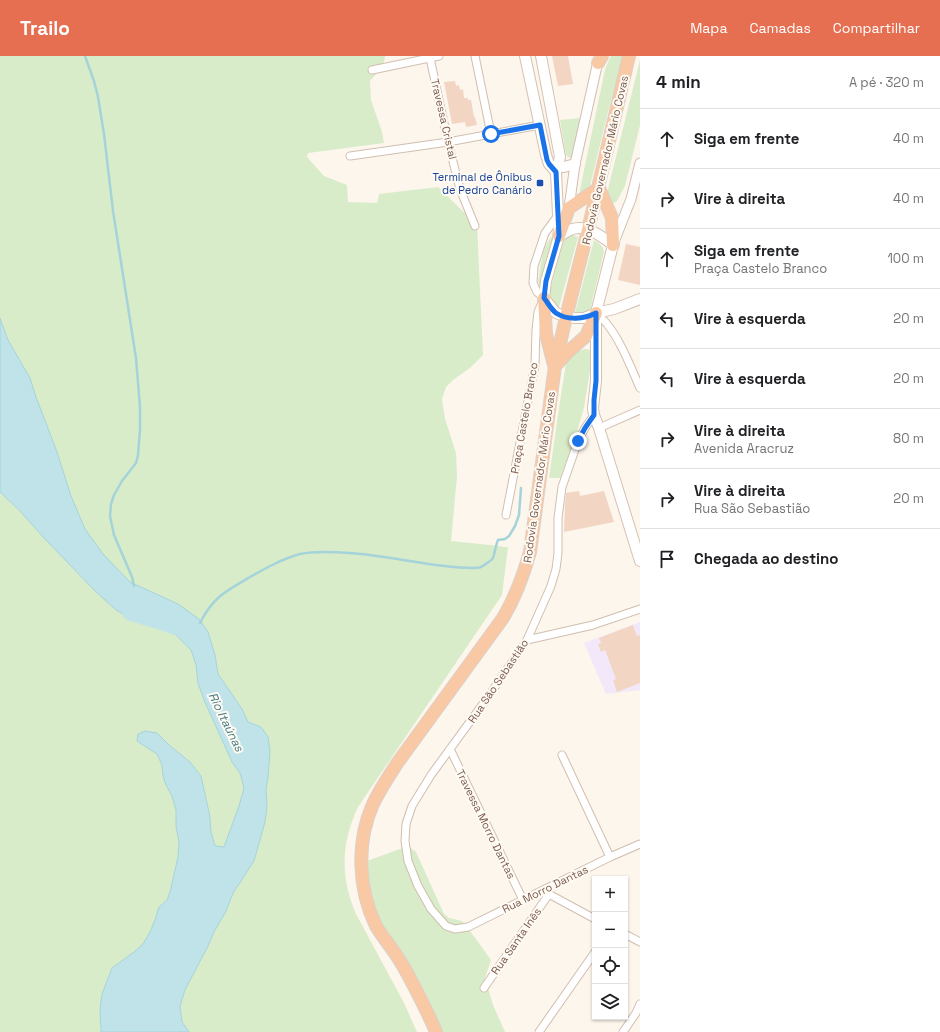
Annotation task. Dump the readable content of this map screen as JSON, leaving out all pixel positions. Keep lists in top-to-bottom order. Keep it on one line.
{"streets":{"highway":["Rodovia Governador Mário Covas"],"main road":["Praça Castelo Branco"],"street":["Travessa Cristal","Rua São Sebastião","Travessa Morro Dantas","Rua Morro Dantas","Rua Santa Inês"]},"crossings":[["Rua São Sebastião","Travessa Morro Dantas"],["Rua São Sebastião","Rua Morro Dantas"],["Travessa Morro Dantas","Rua Morro Dantas"]],"water":["Rio Itaúnas"],"places":{"transit":["Terminal de Ônibus de Pedro Canário"]},"page":{"header":"Trailo","nav":["Mapa","Camadas","Compartilhar"],"heading":["4 min","A pé · 320 m"],"list":[["Siga em frente","40 m"],["Vire à direita","40 m"],["Siga em frente","Praça Castelo Branco","100 m"],["Vire à esquerda","20 m"],["Vire à esquerda","20 m"],["Vire à direita","Avenida Aracruz","80 m"],["Vire à direita","Rua São Sebastião","20 m"],"Chegada ao destino"],"map_buttons":["+","−"]}}
